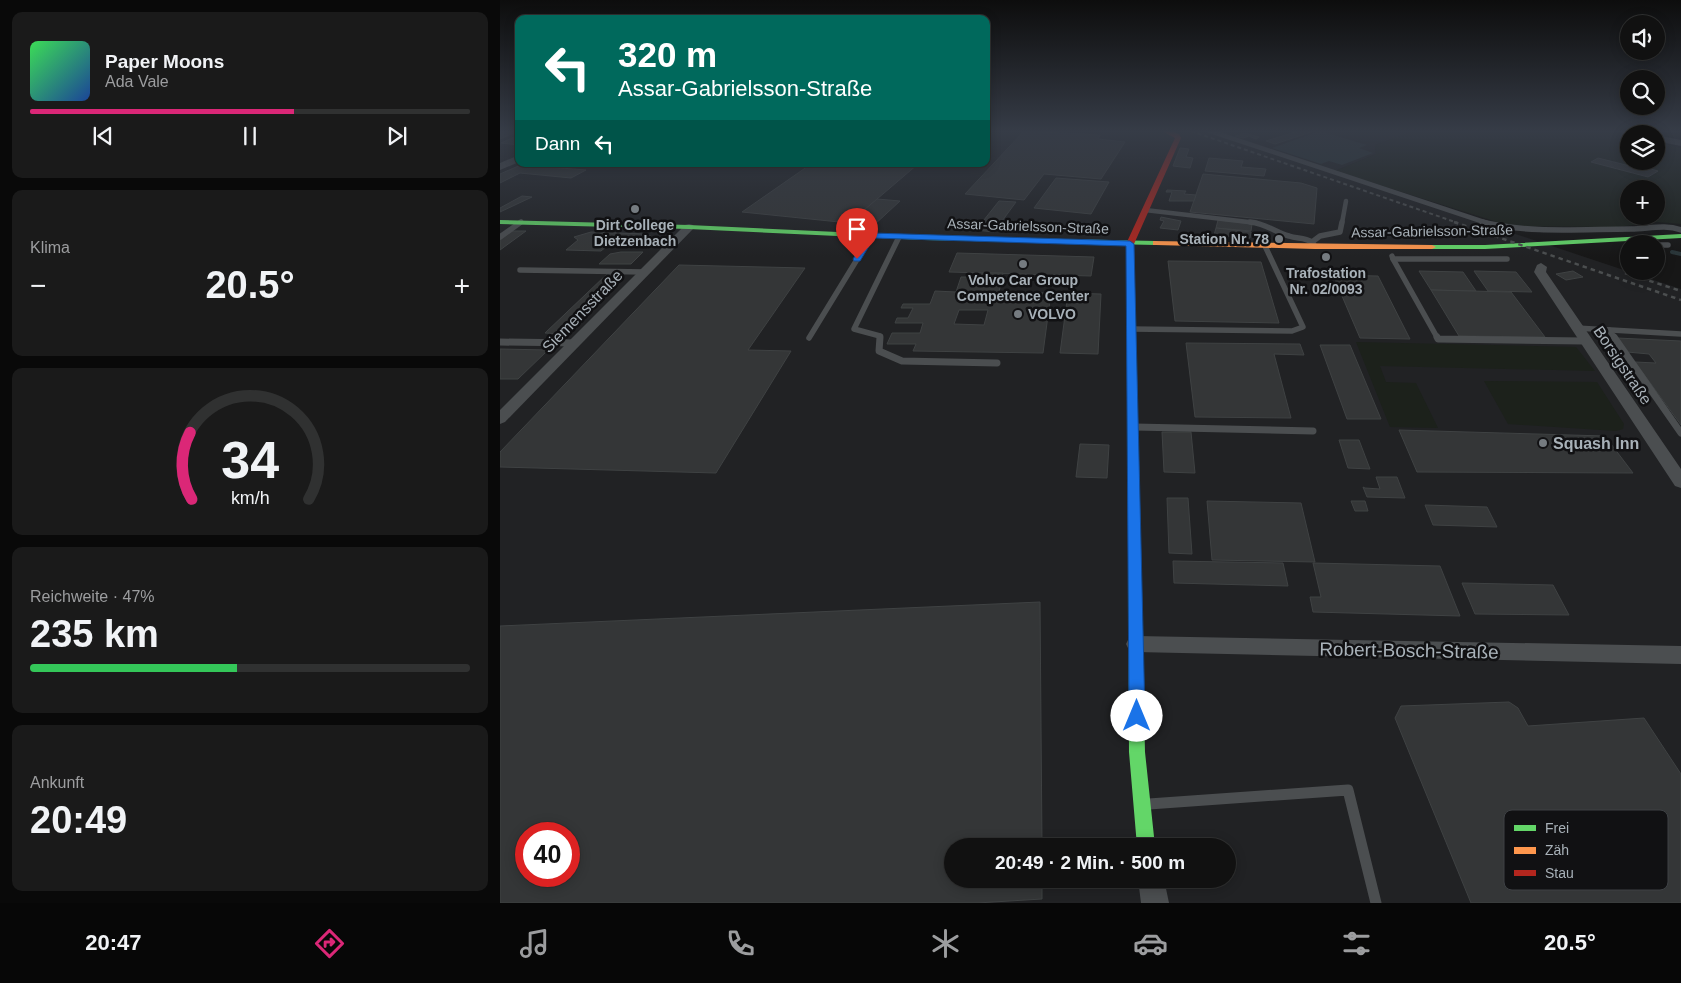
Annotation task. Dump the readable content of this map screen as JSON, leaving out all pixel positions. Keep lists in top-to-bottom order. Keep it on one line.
{"streets":{"street":["Assar-Gabrielsson-Straße","Siemensstraße","Borsigstraße","Robert-Bosch-Straße"]},"crossings":[["Assar-Gabrielsson-Straße","Siemensstraße"]],"places":["Dirt College Dietzenbach","Station Nr. 78","Trafostation Nr. 02/0093","Volvo Car Group Competence Center","VOLVO","Squash Inn"],"legend":["Frei","Zäh","Stau"],"page":{"map_buttons":["+","−"],"turn":["320 m","Assar-Gabrielsson-Straße"],"song":["Paper Moons","Ada Vale"],"then":"Dann","tile":["Klima",["Reichweite · 47%","235 km"],["Ankunft","20:49"]],"heat":["−","20.5°","+"],"limit":"40","trip":"20:49 · 2 Min. · 500 m","tabs":["20:47","20.5°"],"gauge":["34","km/h"]}}
